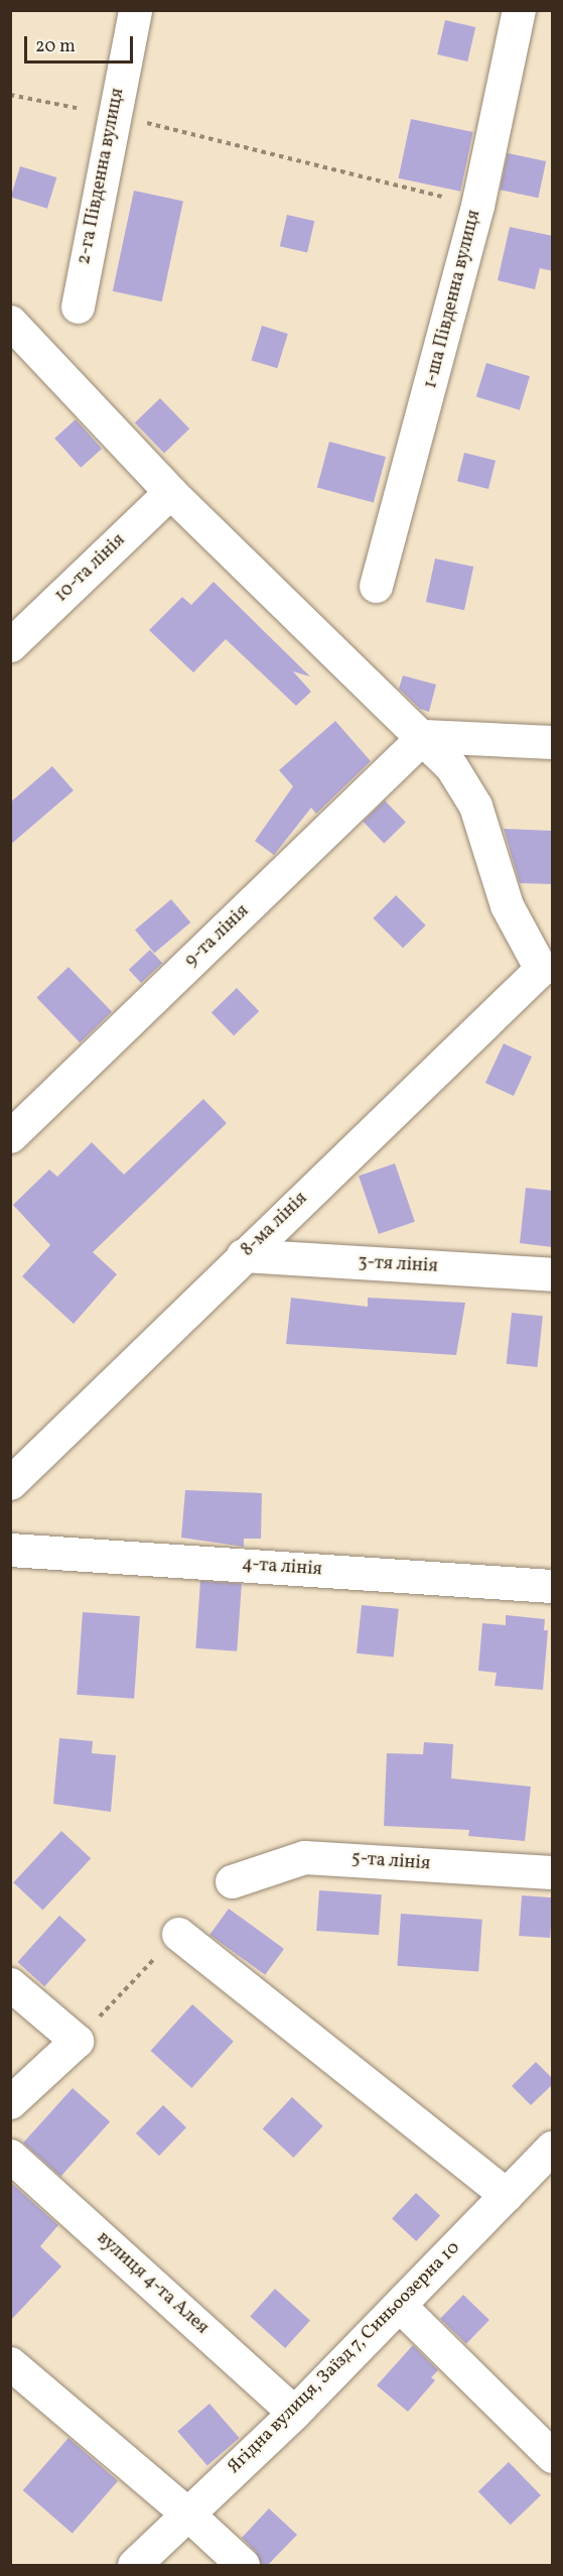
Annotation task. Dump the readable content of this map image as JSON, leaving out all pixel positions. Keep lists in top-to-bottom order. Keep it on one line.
{"streets":{"street":["2-га Південна вулиця","1-ша Південна вулиця","10-та лінія","9-та лінія","8-ма лінія","3-тя лінія","4-та лінія","5-та лінія","вулиця 4-та Алея","Ягідна вулиця, Заїзд 7, Синьоозерна 10"]},"crossings":[["8-ма лінія","3-тя лінія"],["вулиця 4-та Алея","Ягідна вулиця, Заїзд 7, Синьоозерна 10"]],"scale_bar":"20 m"}
